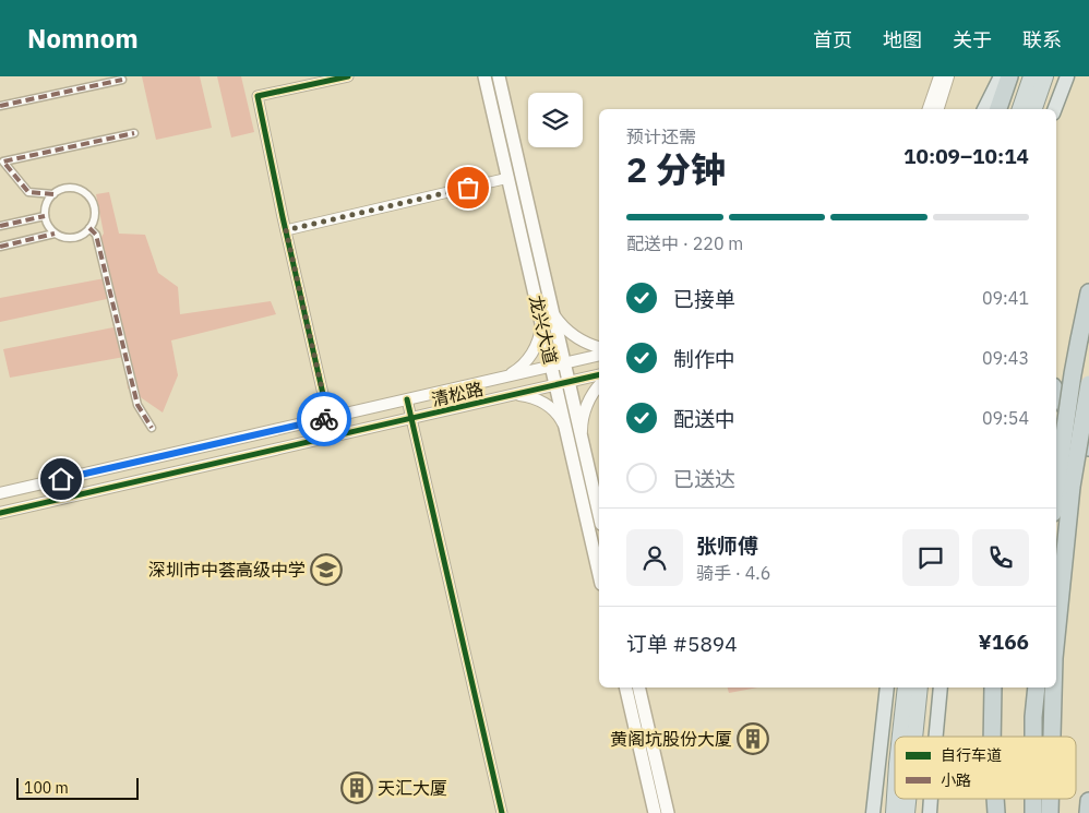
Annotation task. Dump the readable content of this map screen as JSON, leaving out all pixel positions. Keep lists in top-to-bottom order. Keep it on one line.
{"streets":{"main road":["龙兴大道"],"street":["清松路"]},"crossings":[["龙兴大道","清松路"]],"places":{"school or university":["深圳市中荟高级中学"],"building":["黄阁坑股份大厦","天汇大厦"]},"legend":["自行车道","小路"],"scale_bar":"100 m","page":{"header":"Nomnom","nav":["首页","地图","关于","联系"],"heading":["2 分钟","预计还需","10:09–10:14"],"panel":["张师傅","骑手 · 4.6","订单 #5894","¥166"],"bar":"配送中 · 220 m","list":[["已接单","09:41"],["制作中","09:43"],["配送中","09:54"],"已送达"],"scale":"100 m"}}
